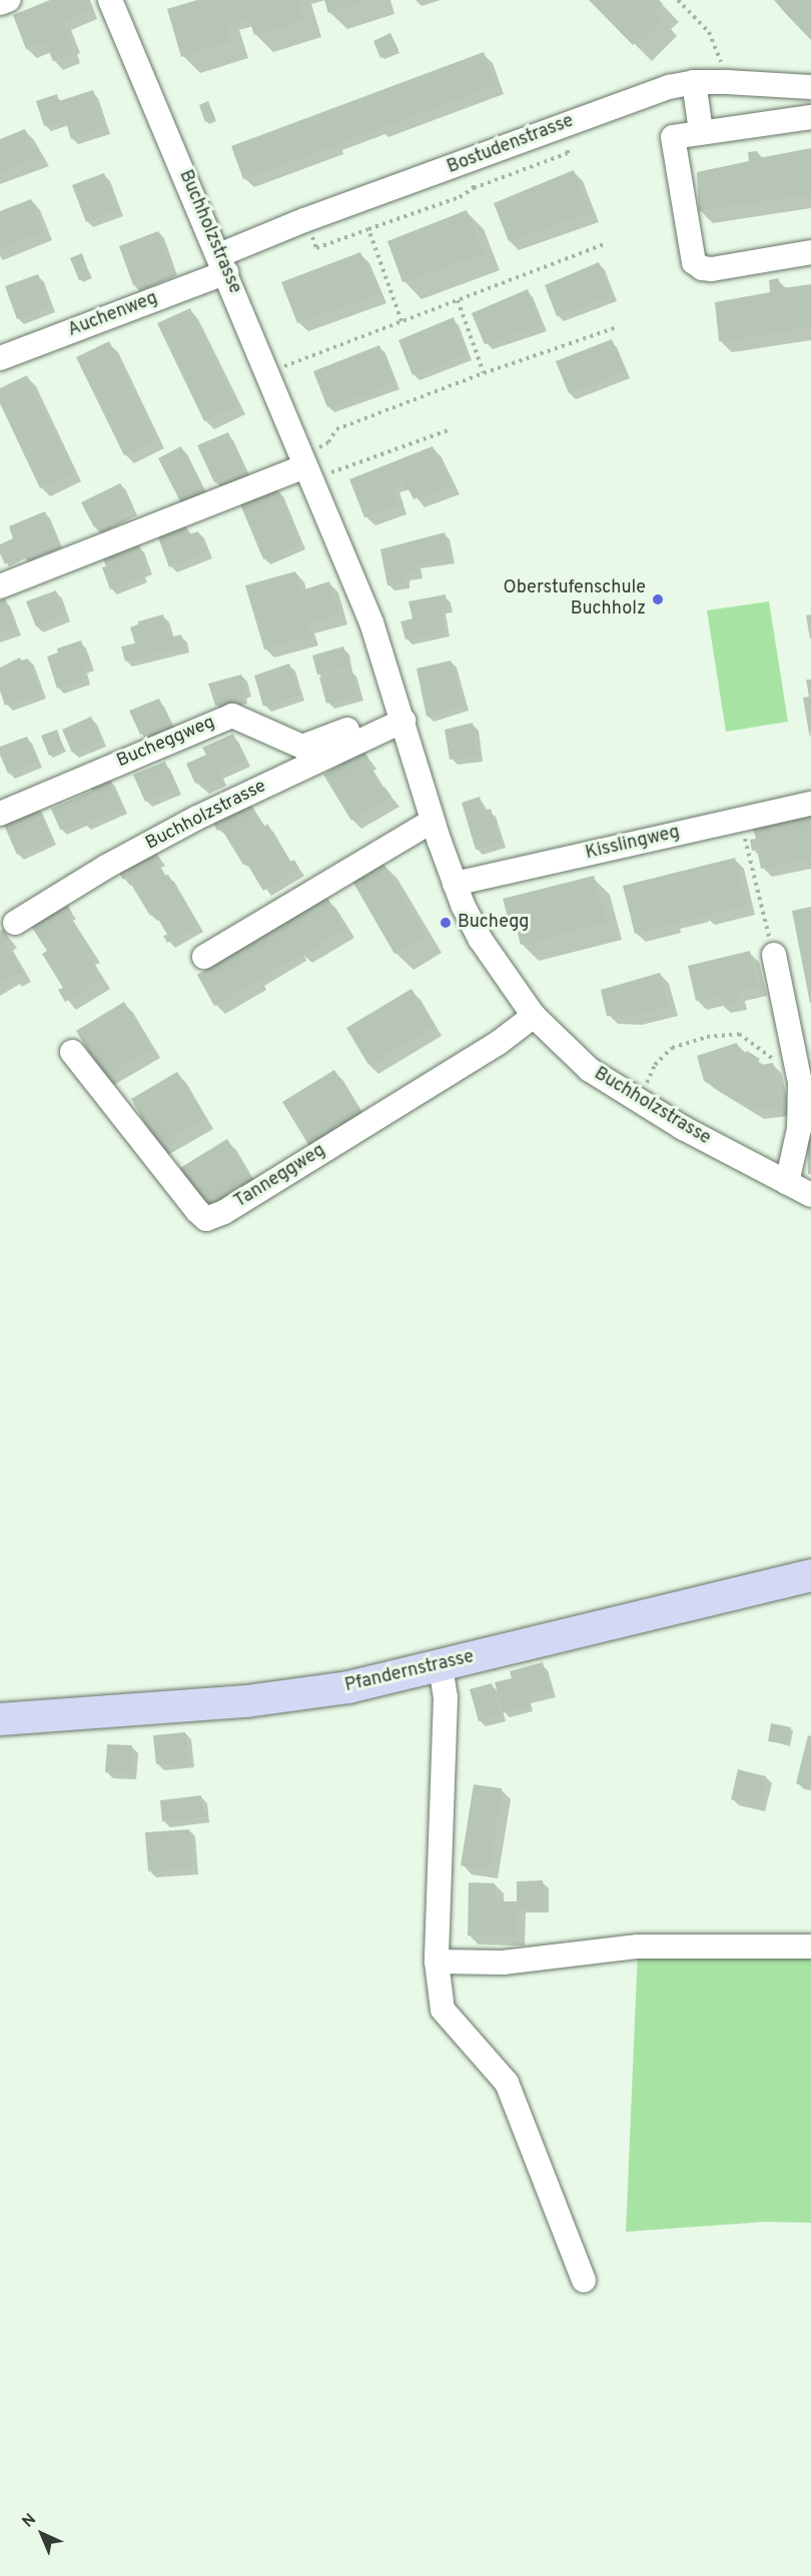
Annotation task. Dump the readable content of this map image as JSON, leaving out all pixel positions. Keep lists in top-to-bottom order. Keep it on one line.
{"streets":{"main road":["Pfandernstrasse"],"street":["Bostudenstrasse","Buchholzstrasse","Auchenweg","Bucheggweg","Kisslingweg","Tanneggweg"]},"crossings":[["Bostudenstrasse","Buchholzstrasse"],["Bostudenstrasse","Auchenweg"],["Buchholzstrasse","Auchenweg"],["Buchholzstrasse","Bucheggweg"],["Buchholzstrasse","Kisslingweg"],["Buchholzstrasse","Tanneggweg"]],"places":["Oberstufenschule Buchholz","Buchegg"],"north":"top left"}
